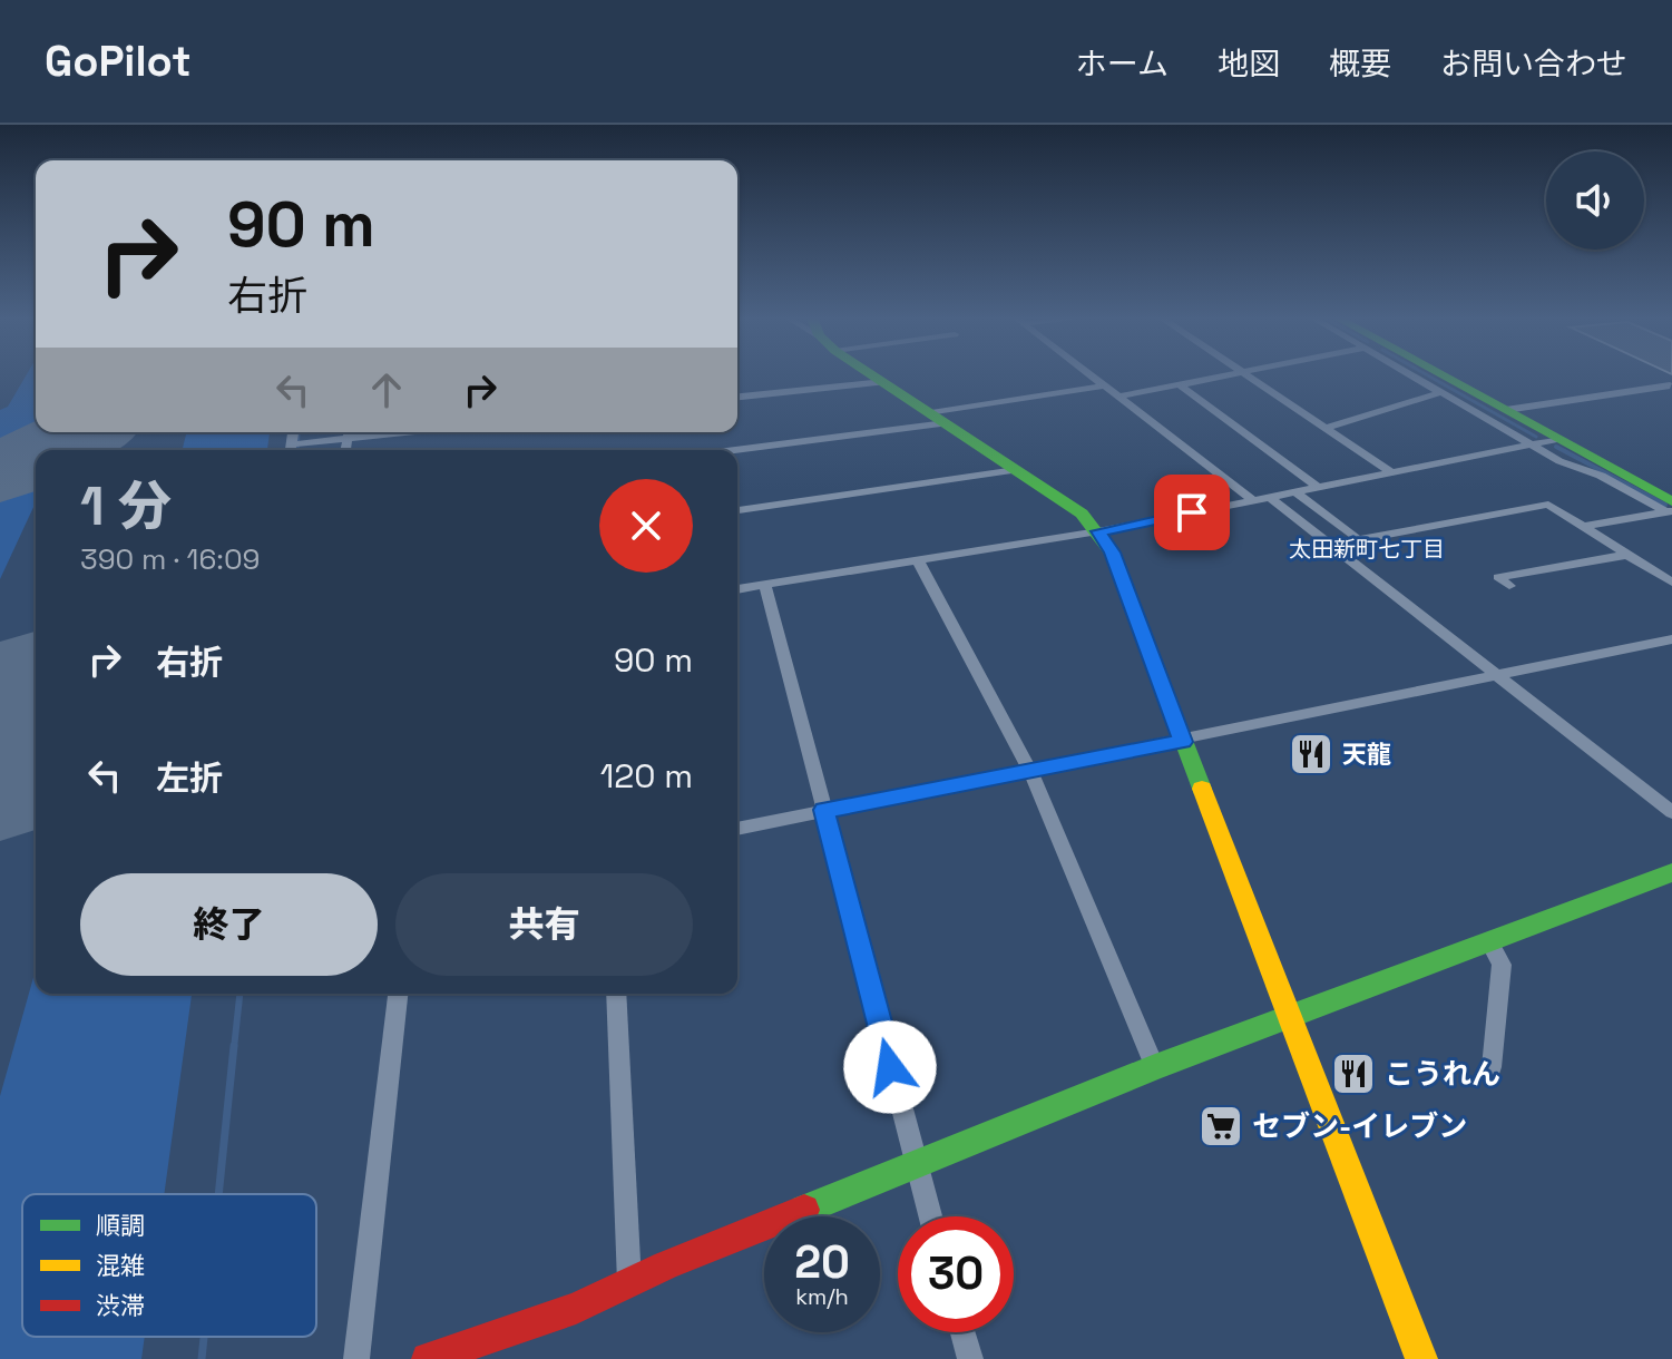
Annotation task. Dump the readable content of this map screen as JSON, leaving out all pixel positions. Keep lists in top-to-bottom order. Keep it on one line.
{"districts":["太田新町七丁目"],"places":{"restaurant":["天龍","こうれん"],"supermarket":["セブン-イレブン"]},"legend":["順調","混雑","渋滞"],"page":{"header":"GoPilot","nav":["ホーム","地図","概要","お問い合わせ"],"turn":["90 m","右折"],"heading":["1 分","390 m · 16:09"],"list":[{"name":"右折","value":"90 m"},{"name":"左折","value":"120 m"}],"buttons":["終了","共有"],"speed":"20 km/h","limit":"30"}}
